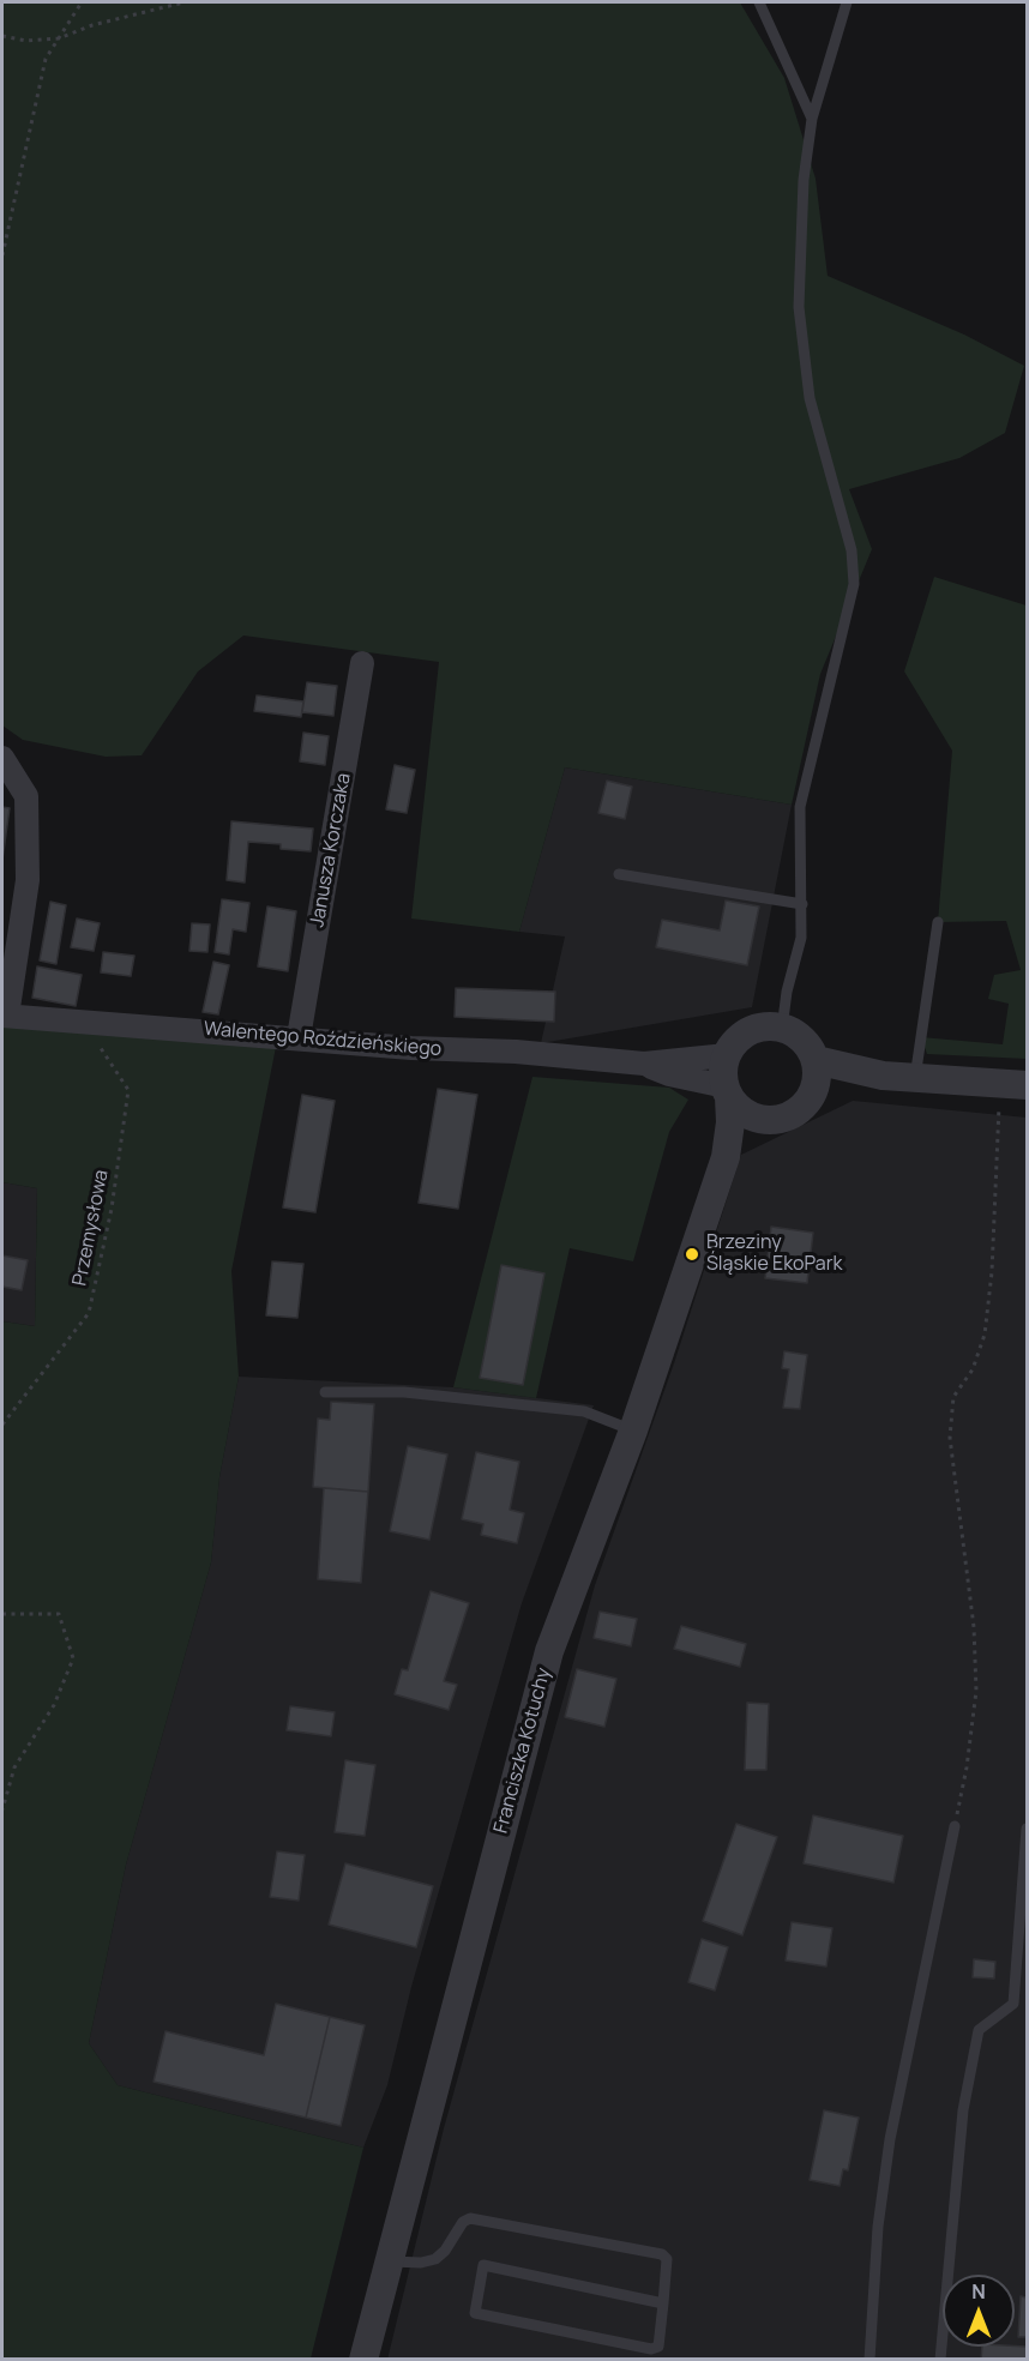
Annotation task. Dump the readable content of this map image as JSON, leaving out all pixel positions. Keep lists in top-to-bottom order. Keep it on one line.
{"streets":{"street":["Janusza Korczaka","Walentego Roździeńskiego","Franciszka Kotuchy"],"path":["Przemysłowa"]},"crossings":[["Janusza Korczaka","Walentego Roździeńskiego"],["Walentego Roździeńskiego","Przemysłowa"],["Walentego Roździeńskiego","Franciszka Kotuchy"]],"places":["Brzeziny Śląskie EkoPark"],"north":"top"}
